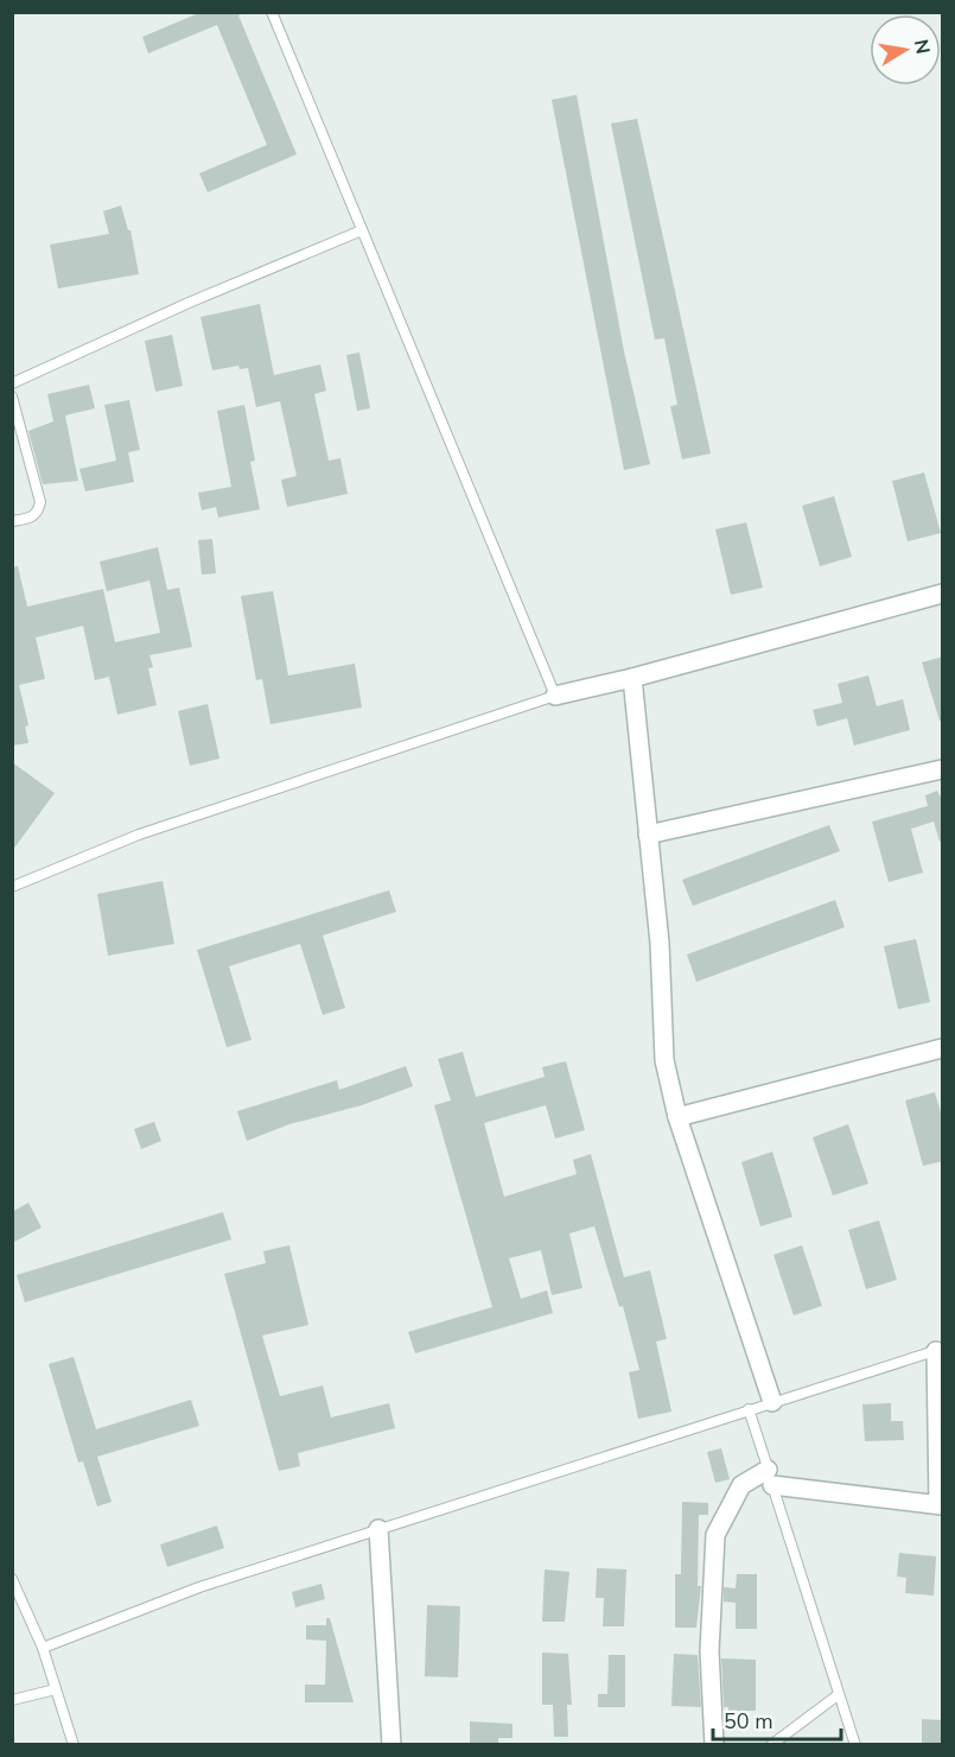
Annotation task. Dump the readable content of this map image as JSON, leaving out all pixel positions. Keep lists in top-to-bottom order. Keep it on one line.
{"scale_bar":"50 m","north":"right"}
